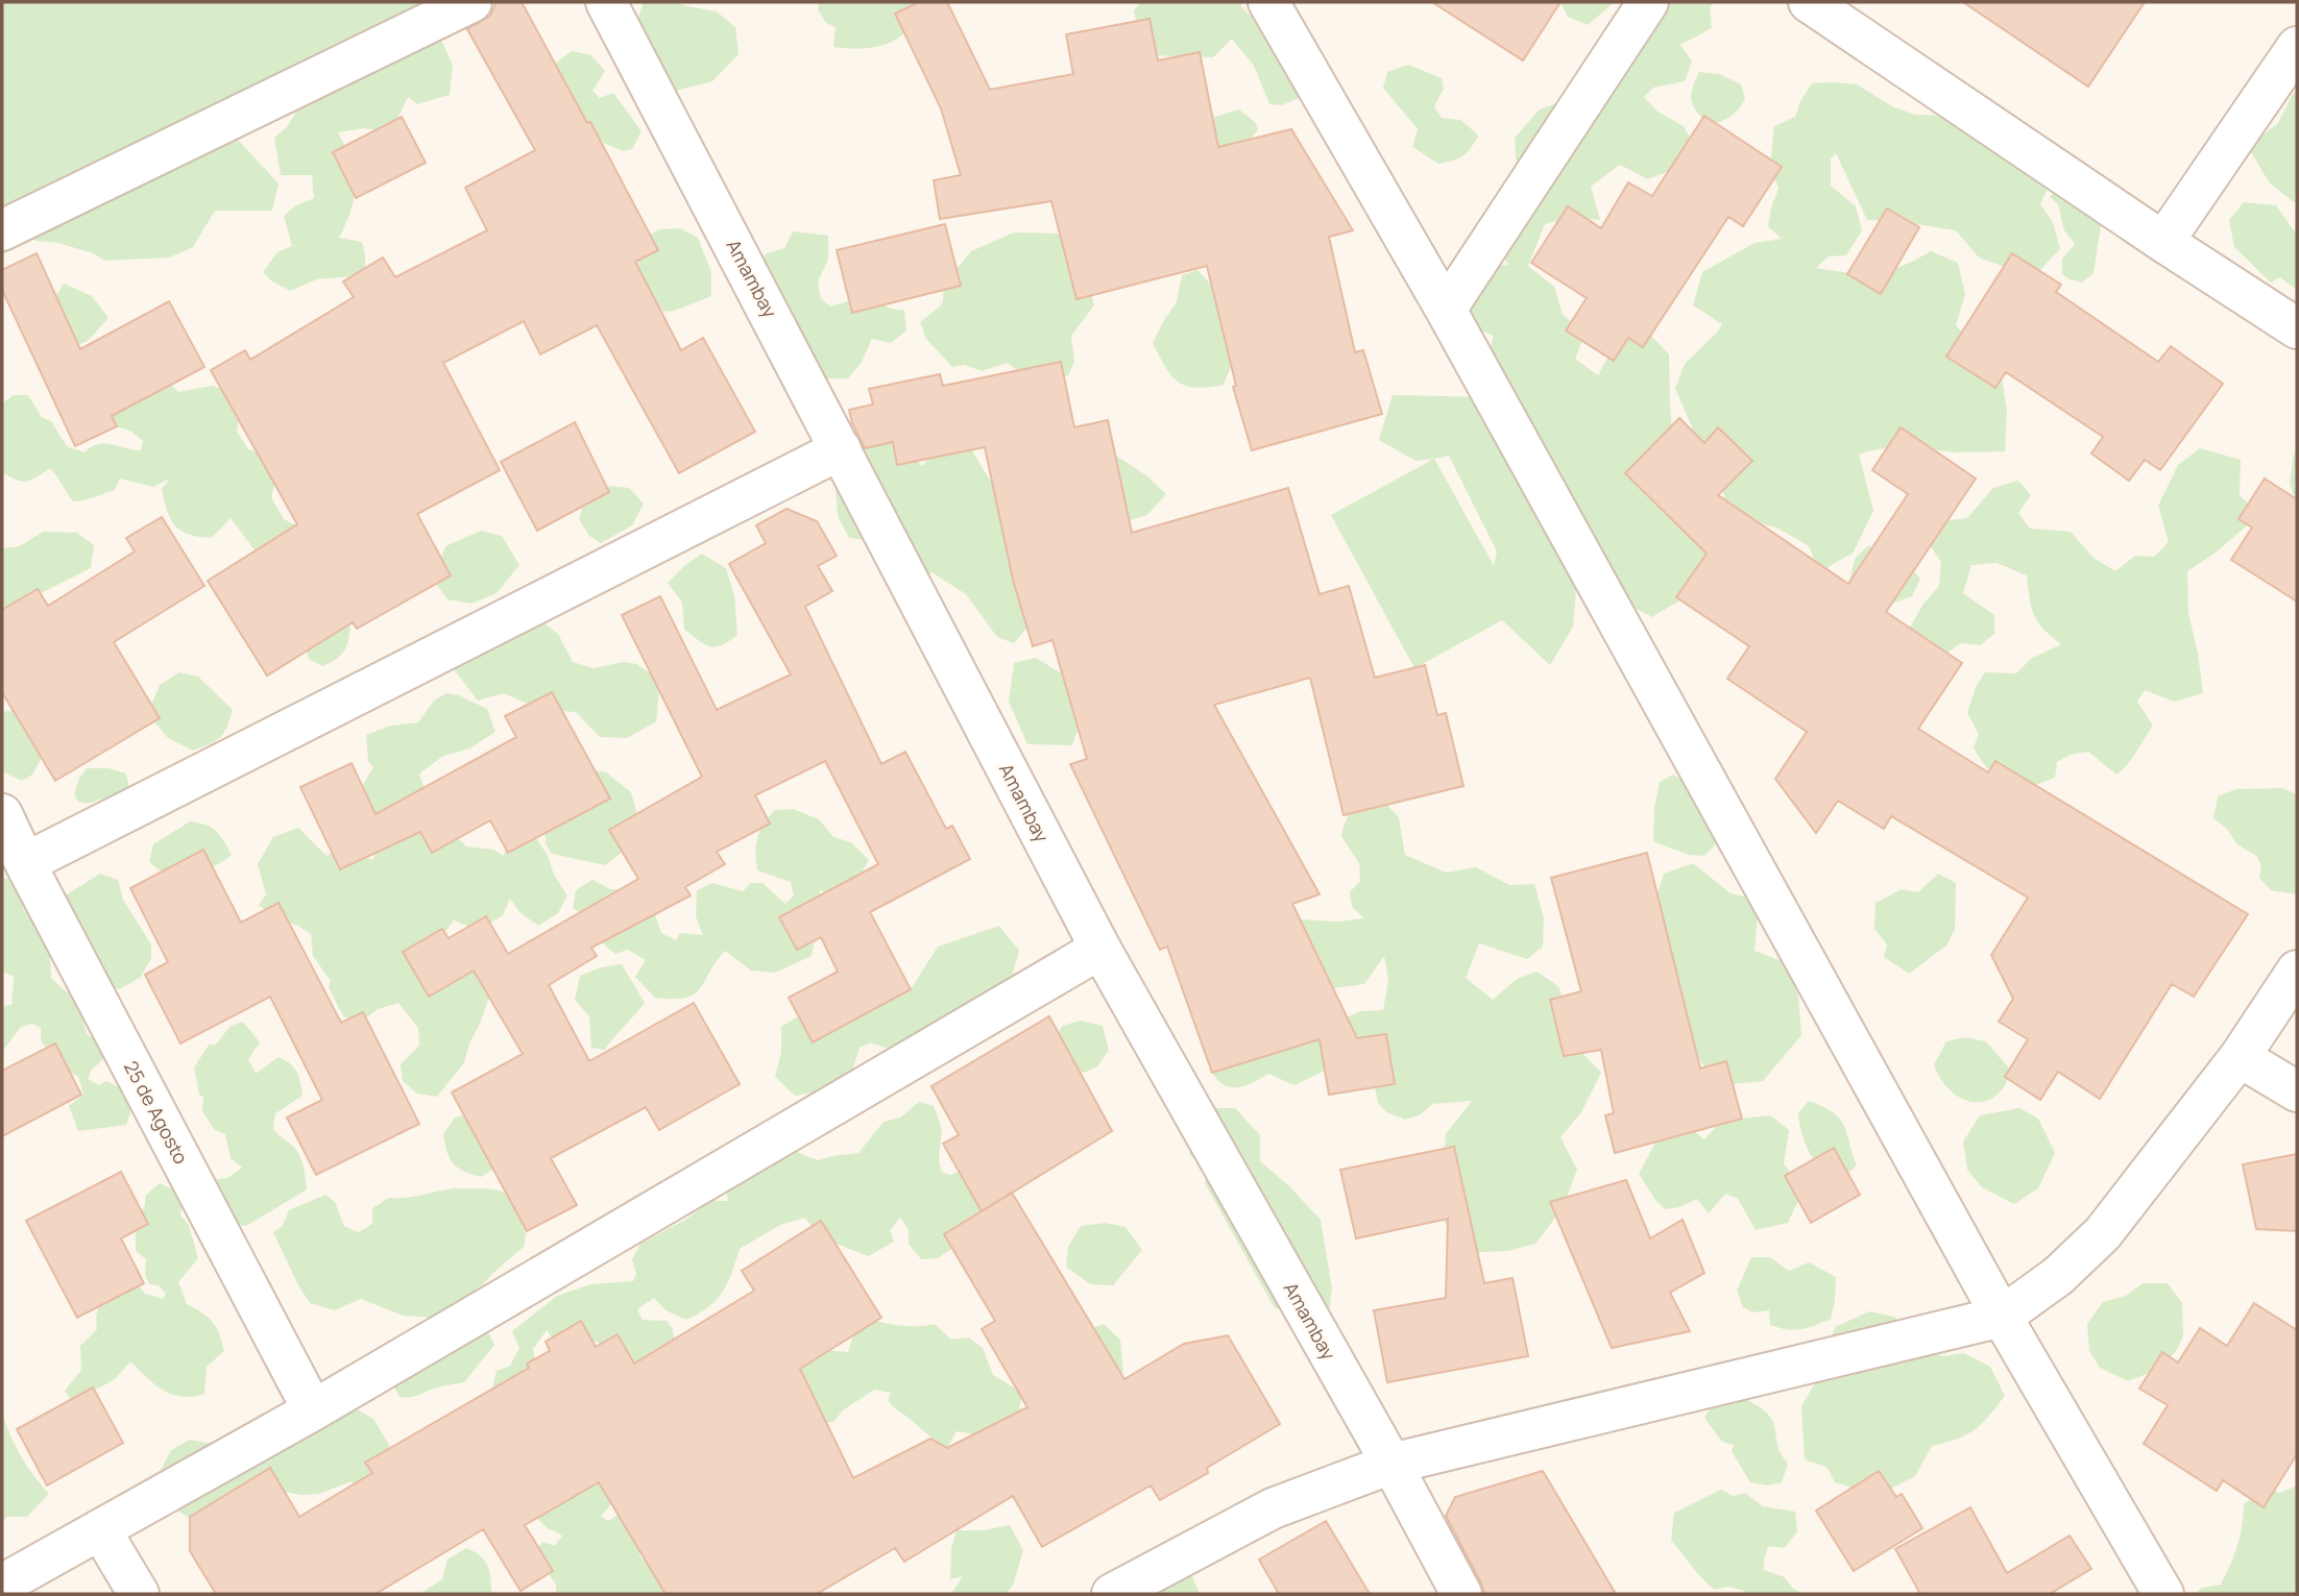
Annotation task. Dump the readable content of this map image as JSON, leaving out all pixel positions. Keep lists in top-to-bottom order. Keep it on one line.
{"streets":{"street":["Amambay","25 de Agosto"]}}
